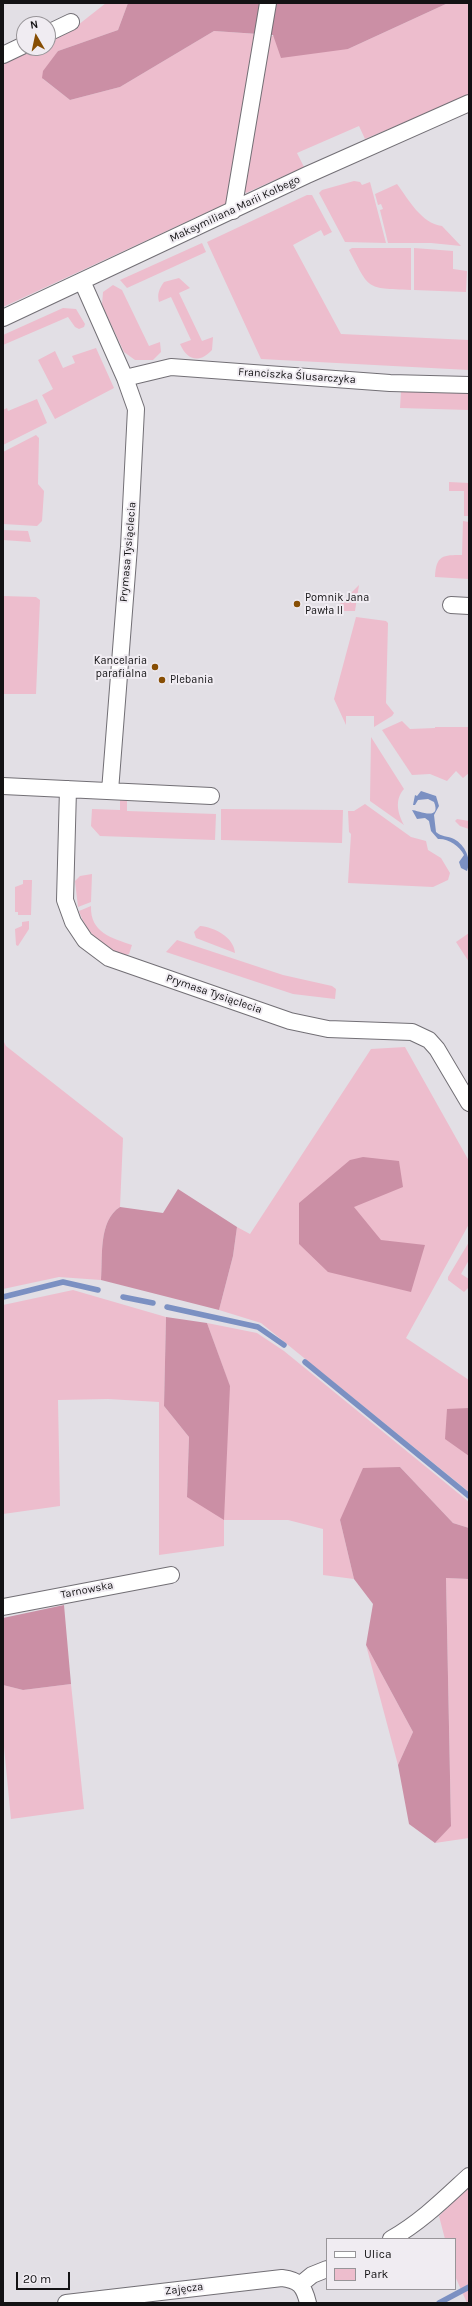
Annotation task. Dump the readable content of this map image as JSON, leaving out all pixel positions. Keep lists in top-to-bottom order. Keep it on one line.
{"streets":{"street":["Maksymiliana Marii Kolbego","Franciszka Ślusarczyka","Prymasa Tysiąclecia","Tarnowska","Zajęcza"]},"crossings":[["Maksymiliana Marii Kolbego","Prymasa Tysiąclecia"],["Franciszka Ślusarczyka","Prymasa Tysiąclecia"]],"places":["Pomnik Jana Pawła II","Kancelaria parafialna","Plebania"],"legend":["Ulica","Park"],"scale_bar":"20 m","north":"top"}
